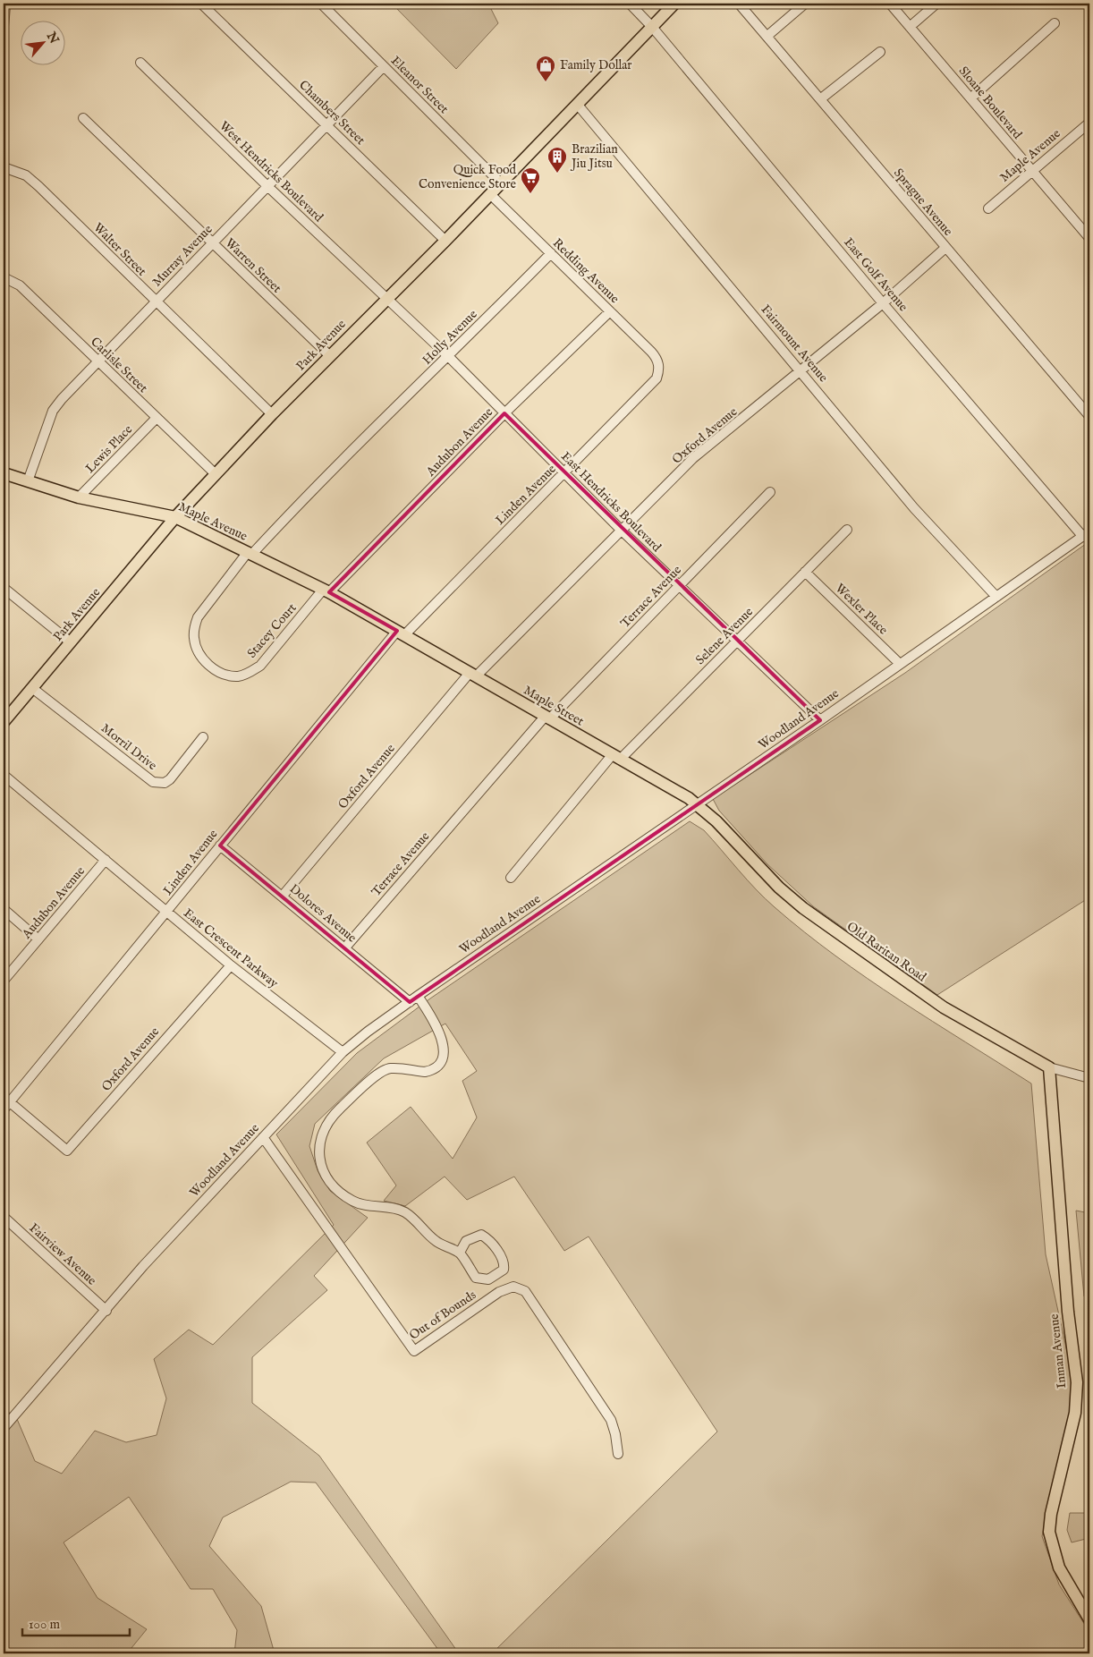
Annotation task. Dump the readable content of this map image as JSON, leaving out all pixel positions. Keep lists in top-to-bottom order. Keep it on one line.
{"streets":{"main road":["Maple Avenue","Park Avenue","Maple Street","Old Raritan Road","Inman Avenue"],"street":["Eleanor Street","Sloane Boulevard","Chambers Street","West Hendricks Boulevard","Sprague Avenue","Walter Street","Murray Avenue","Warren Street","Redding Avenue","East Golf Avenue","Holly Avenue","Fairmount Avenue","Carlisle Street","Oxford Avenue","Audubon Avenue","Lewis Place","Linden Avenue","East Hendricks Boulevard","Terrace Avenue","Wexler Place","Stacey Court","Selene Avenue","Woodland Avenue","Morril Drive","Dolores Avenue","East Crescent Parkway","Fairview Avenue","Out of Bounds"]},"crossings":[["Eleanor Street","Murray Avenue"],["Eleanor Street","Park Avenue"],["Sloane Boulevard","Maple Avenue"],["Chambers Street","Murray Avenue"],["Chambers Street","Park Avenue"],["Maple Avenue","Murray Avenue"],["Maple Avenue","Holly Avenue"],["Maple Avenue","Park Avenue"],["Maple Avenue","Audubon Avenue"],["Maple Avenue","Lewis Place"],["Maple Avenue","Linden Avenue"],["Maple Avenue","Stacey Court"],["Maple Avenue","Maple Street"],["West Hendricks Boulevard","Murray Avenue"],["West Hendricks Boulevard","Park Avenue"],["West Hendricks Boulevard","East Hendricks Boulevard"],["Sprague Avenue","Oxford Avenue"],["Walter Street","Murray Avenue"],["Walter Street","Park Avenue"],["Murray Avenue","Warren Street"],["Murray Avenue","Carlisle Street"],["Warren Street","Park Avenue"],["Redding Avenue","Holly Avenue"],["Redding Avenue","Park Avenue"],["Redding Avenue","Audubon Avenue"],["Redding Avenue","Linden Avenue"],["East Golf Avenue","Park Avenue"],["East Golf Avenue","Oxford Avenue"],["East Golf Avenue","Woodland Avenue"],["Holly Avenue","East Hendricks Boulevard"],["Holly Avenue","Stacey Court"],["Fairmount Avenue","Park Avenue"],["Fairmount Avenue","Oxford Avenue"],["Fairmount Avenue","Woodland Avenue"],["Park Avenue","Carlisle Street"],["Park Avenue","East Hendricks Boulevard"],["Park Avenue","Morril Drive"],["Carlisle Street","Lewis Place"],["Oxford Avenue","Linden Avenue"],["Oxford Avenue","East Hendricks Boulevard"],["Oxford Avenue","Maple Street"],["Oxford Avenue","Dolores Avenue"],["Oxford Avenue","East Crescent Parkway"],["Audubon Avenue","East Hendricks Boulevard"],["Audubon Avenue","Stacey Court"],["Audubon Avenue","East Crescent Parkway"],["Linden Avenue","East Hendricks Boulevard"],["Linden Avenue","Maple Street"],["Linden Avenue","Dolores Avenue"],["Linden Avenue","East Crescent Parkway"],["East Hendricks Boulevard","Terrace Avenue"],["East Hendricks Boulevard","Selene Avenue"],["East Hendricks Boulevard","Woodland Avenue"],["Terrace Avenue","Maple Street"],["Terrace Avenue","Dolores Avenue"],["Wexler Place","Selene Avenue"],["Wexler Place","Woodland Avenue"],["Selene Avenue","Maple Street"],["Maple Street","Woodland Avenue"],["Maple Street","Old Raritan Road"],["Woodland Avenue","Dolores Avenue"],["Woodland Avenue","East Crescent Parkway"],["Woodland Avenue","Old Raritan Road"],["Woodland Avenue","Fairview Avenue"],["Woodland Avenue","Out of Bounds"],["Old Raritan Road","Inman Avenue"]],"places":{"shop":["Family Dollar"],"building":["Brazilian Jiu Jitsu"],"supermarket":["Quick Food Convenience Store"]},"scale_bar":"100 m","north":"top right"}
